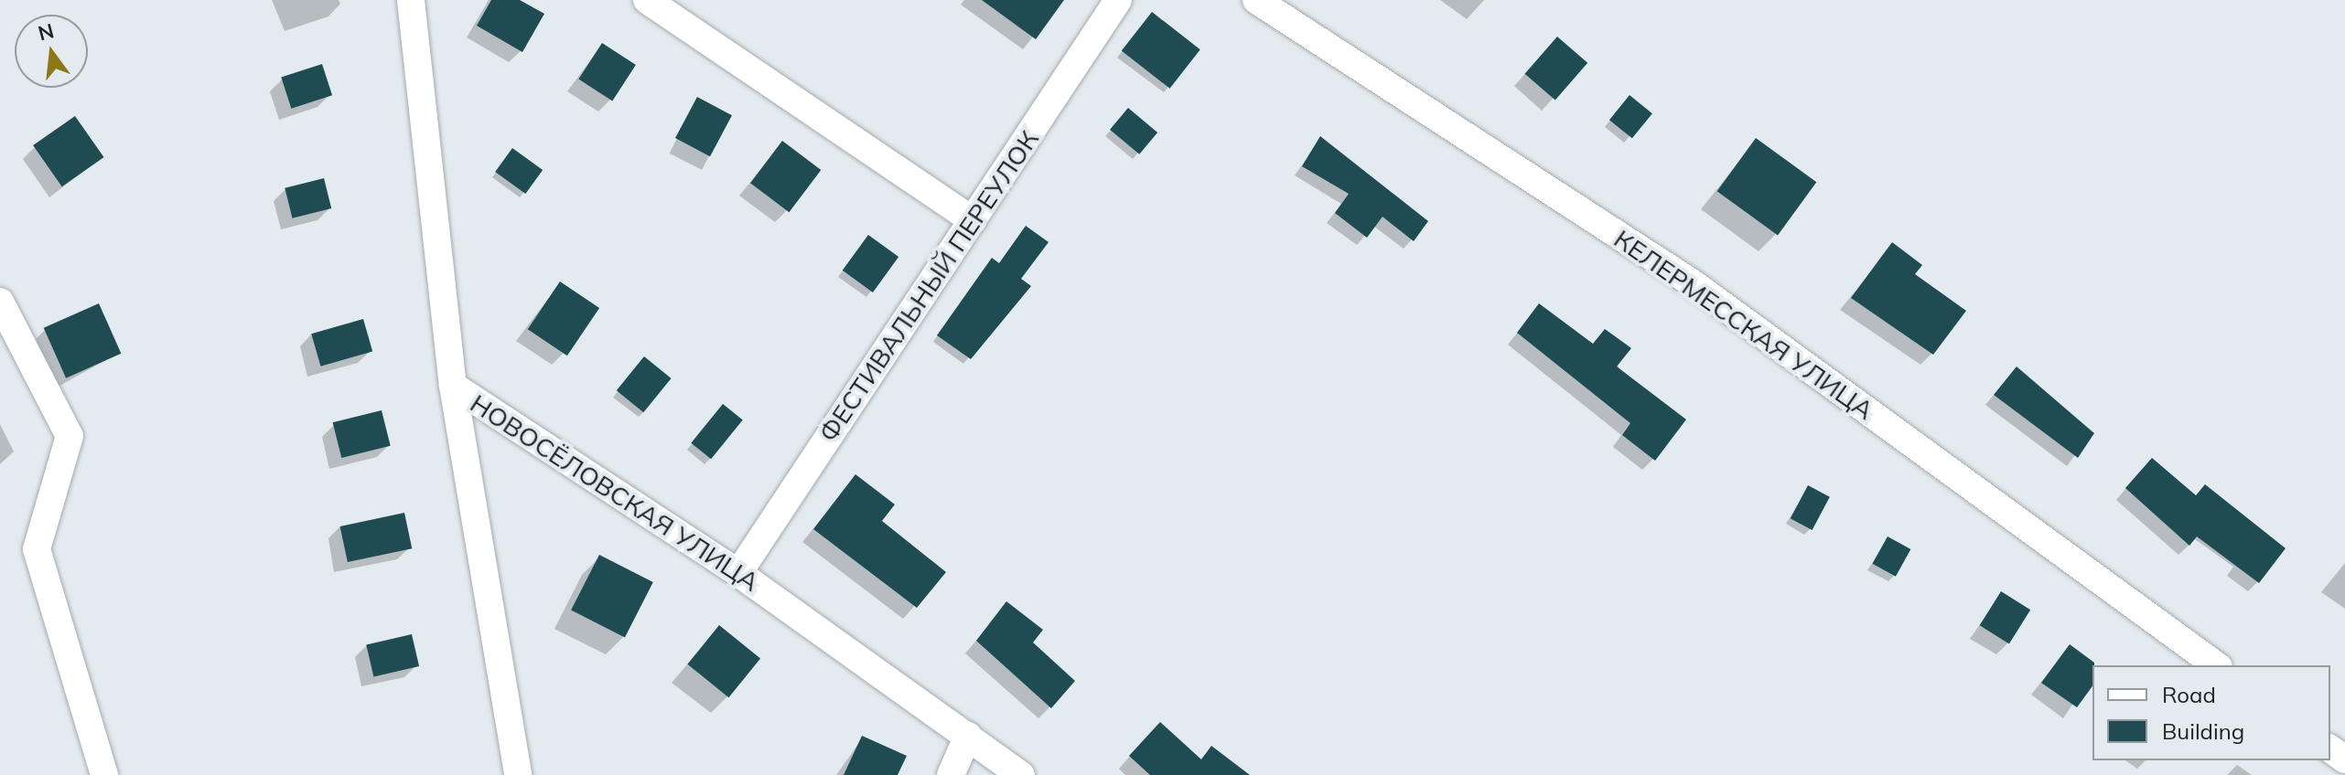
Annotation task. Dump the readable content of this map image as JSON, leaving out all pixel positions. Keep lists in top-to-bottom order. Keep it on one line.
{"streets":{"street":["ФЕСТИВАЛЬНЫЙ ПЕРЕУЛОК","КЕЛЕРМЕССКАЯ УЛИЦА","НОВОСЁЛОВСКАЯ УЛИЦА"]},"crossings":[["ФЕСТИВАЛЬНЫЙ ПЕРЕУЛОК","НОВОСЁЛОВСКАЯ УЛИЦА"]],"legend":["Road","Building"],"north":"top"}
